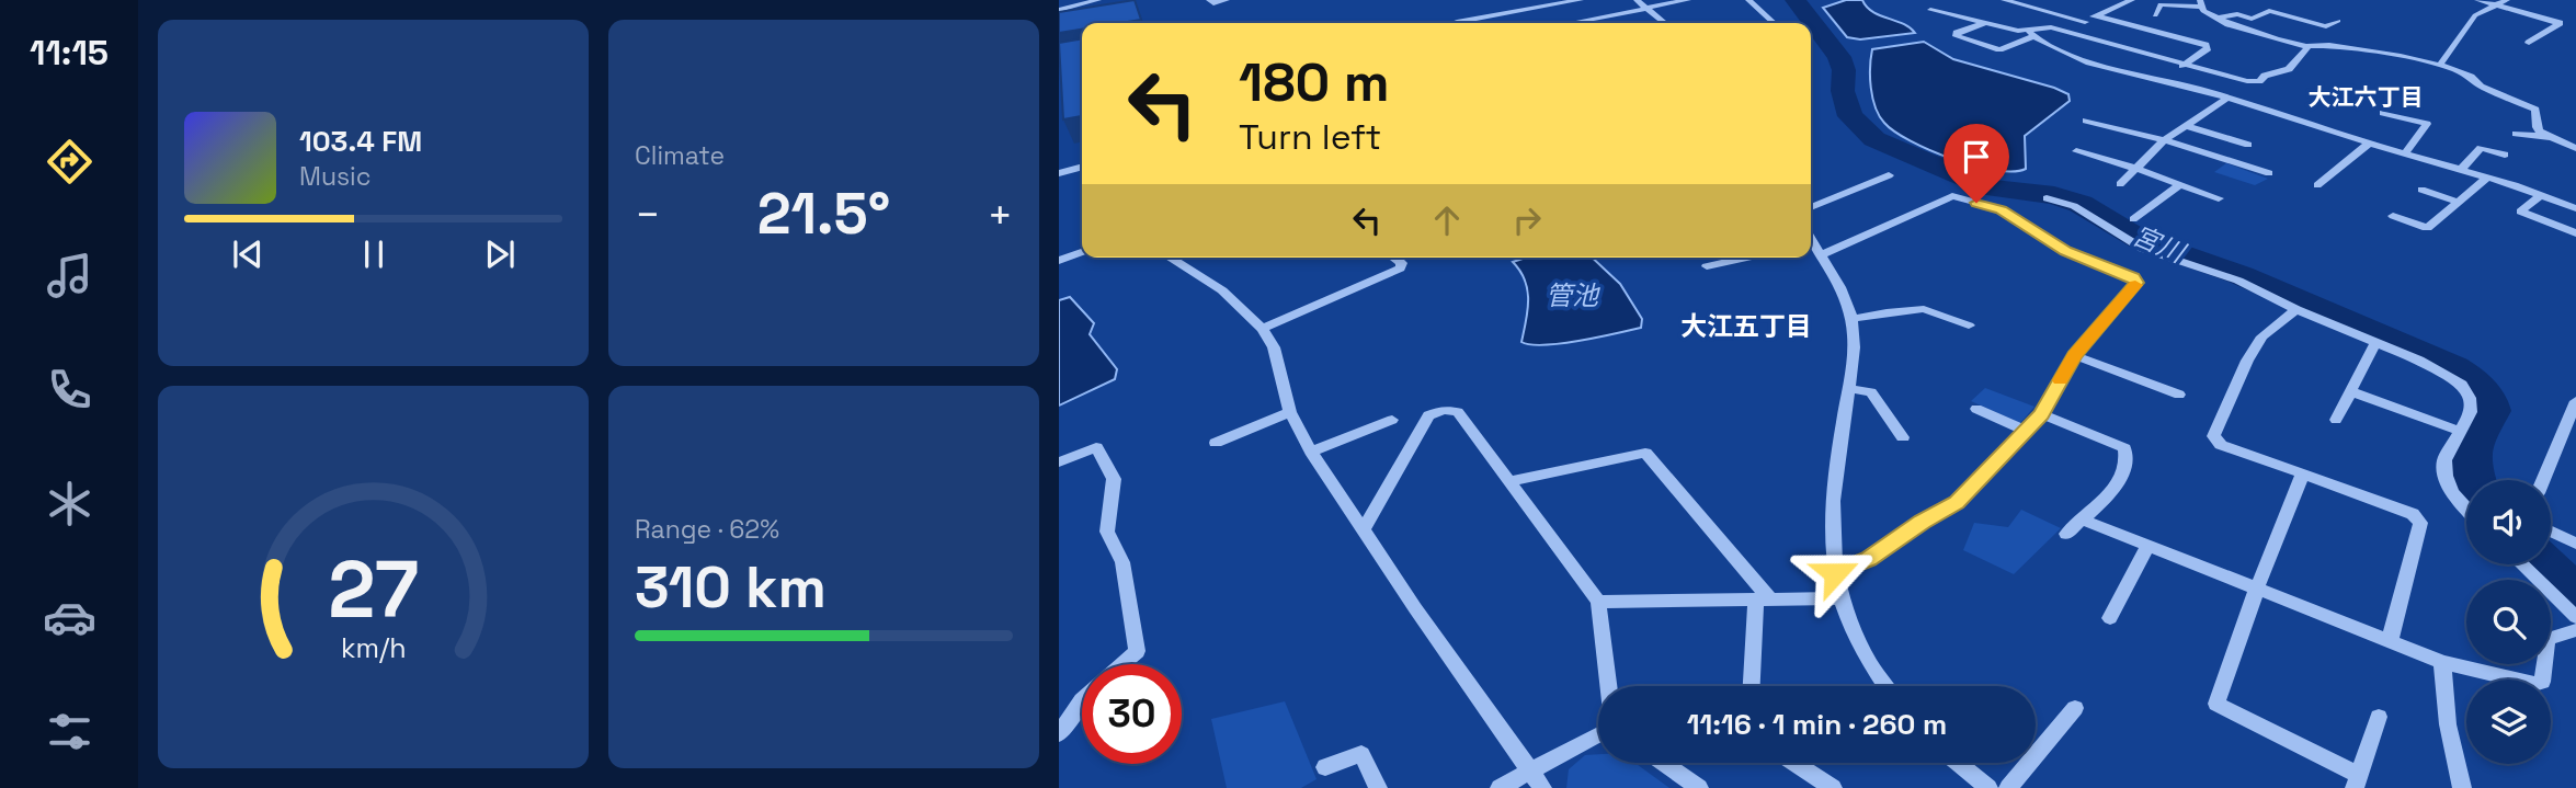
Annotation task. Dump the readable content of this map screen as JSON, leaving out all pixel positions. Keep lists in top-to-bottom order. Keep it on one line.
{"districts":["大江六丁目","大江五丁目"],"water":["宮川","管池"],"page":{"tabs":"11:15","tile":["Climate",["Range · 62%","310 km"]],"turn":["180 m","Turn left"],"song":["103.4 FM","Music"],"heat":["−","21.5°","+"],"limit":"30","trip":"11:16 · 1 min · 260 m","gauge":["27","km/h"]}}
